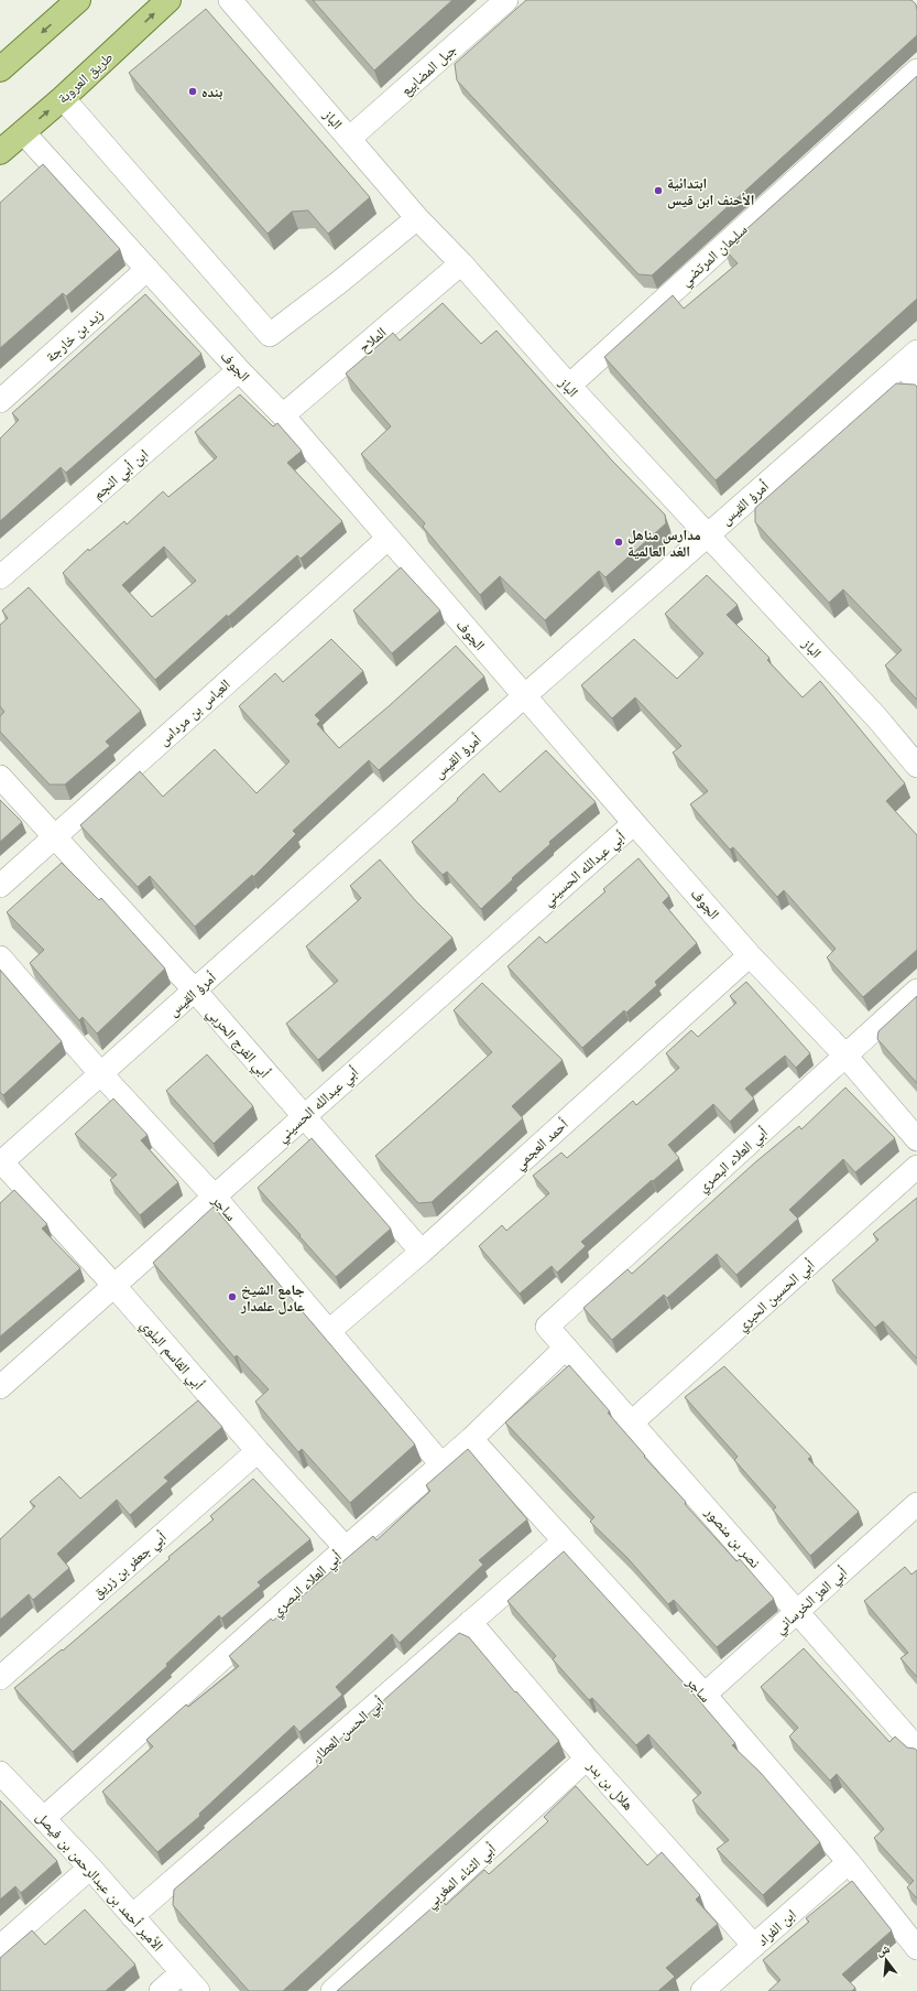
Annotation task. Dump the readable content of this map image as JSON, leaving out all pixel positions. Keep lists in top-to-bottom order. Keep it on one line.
{"streets":{"main road":["طريق العروبة"],"street":["جبل المضابيع","الباز","سليمان المرتضي","زيد بن خارجة","الملاح","الجوف","ابن أبي النجم","أمرؤ القيس","العباس بن مرداس","أبي عبدالله الحسيني","أبي الفرج الحربي","أحمد العجمي","أبي العلاء البصري","ساجر","أبي الحسين الحبري","أبي القاسم البلوي","نصر بن منصور","أبي جعفر بن زريق","أبي العز الخرساني","أبي الحسن العطار","هلال بن بدر","أبي الثناء المغربي","الأمير أحمد بن عبدالرحمن بن فيصل","ابن الفراد"]},"crossings":[["جبل المضابيع","الباز"],["طريق العروبة","الجوف"],["الباز","سليمان المرتضي"],["الباز","الملاح"],["الباز","أمرؤ القيس"],["زيد بن خارجة","الجوف"],["الملاح","الجوف"],["الجوف","ابن أبي النجم"],["الجوف","أمرؤ القيس"],["الجوف","العباس بن مرداس"],["الجوف","أبي عبدالله الحسيني"],["الجوف","أحمد العجمي"],["الجوف","أبي العلاء البصري"],["أمرؤ القيس","أبي الفرج الحربي"],["أمرؤ القيس","ساجر"],["أمرؤ القيس","أبي القاسم البلوي"],["العباس بن مرداس","أبي الفرج الحربي"],["أبي عبدالله الحسيني","أبي الفرج الحربي"],["أبي عبدالله الحسيني","ساجر"],["أبي عبدالله الحسيني","أبي القاسم البلوي"],["أبي الفرج الحربي","أحمد العجمي"],["أحمد العجمي","ساجر"],["أبي العلاء البصري","ساجر"],["أبي العلاء البصري","أبي القاسم البلوي"],["أبي العلاء البصري","نصر بن منصور"],["أبي العلاء البصري","الأمير أحمد بن عبدالرحمن بن فيصل"],["ساجر","أبي العز الخرساني"],["ساجر","أبي الحسن العطار"],["ساجر","ابن الفراد"],["أبي الحسين الحبري","نصر بن منصور"],["أبي القاسم البلوي","أبي جعفر بن زريق"],["نصر بن منصور","أبي العز الخرساني"],["أبي الحسن العطار","هلال بن بدر"],["أبي الحسن العطار","الأمير أحمد بن عبدالرحمن بن فيصل"],["هلال بن بدر","أبي الثناء المغربي"],["هلال بن بدر","ابن الفراد"]],"places":["بنده","ابتدائية الأحنف ابن قيس","مدارس مناهل الغد العالمية","جامع الشيخ عادل علمدار"],"north":"top"}
